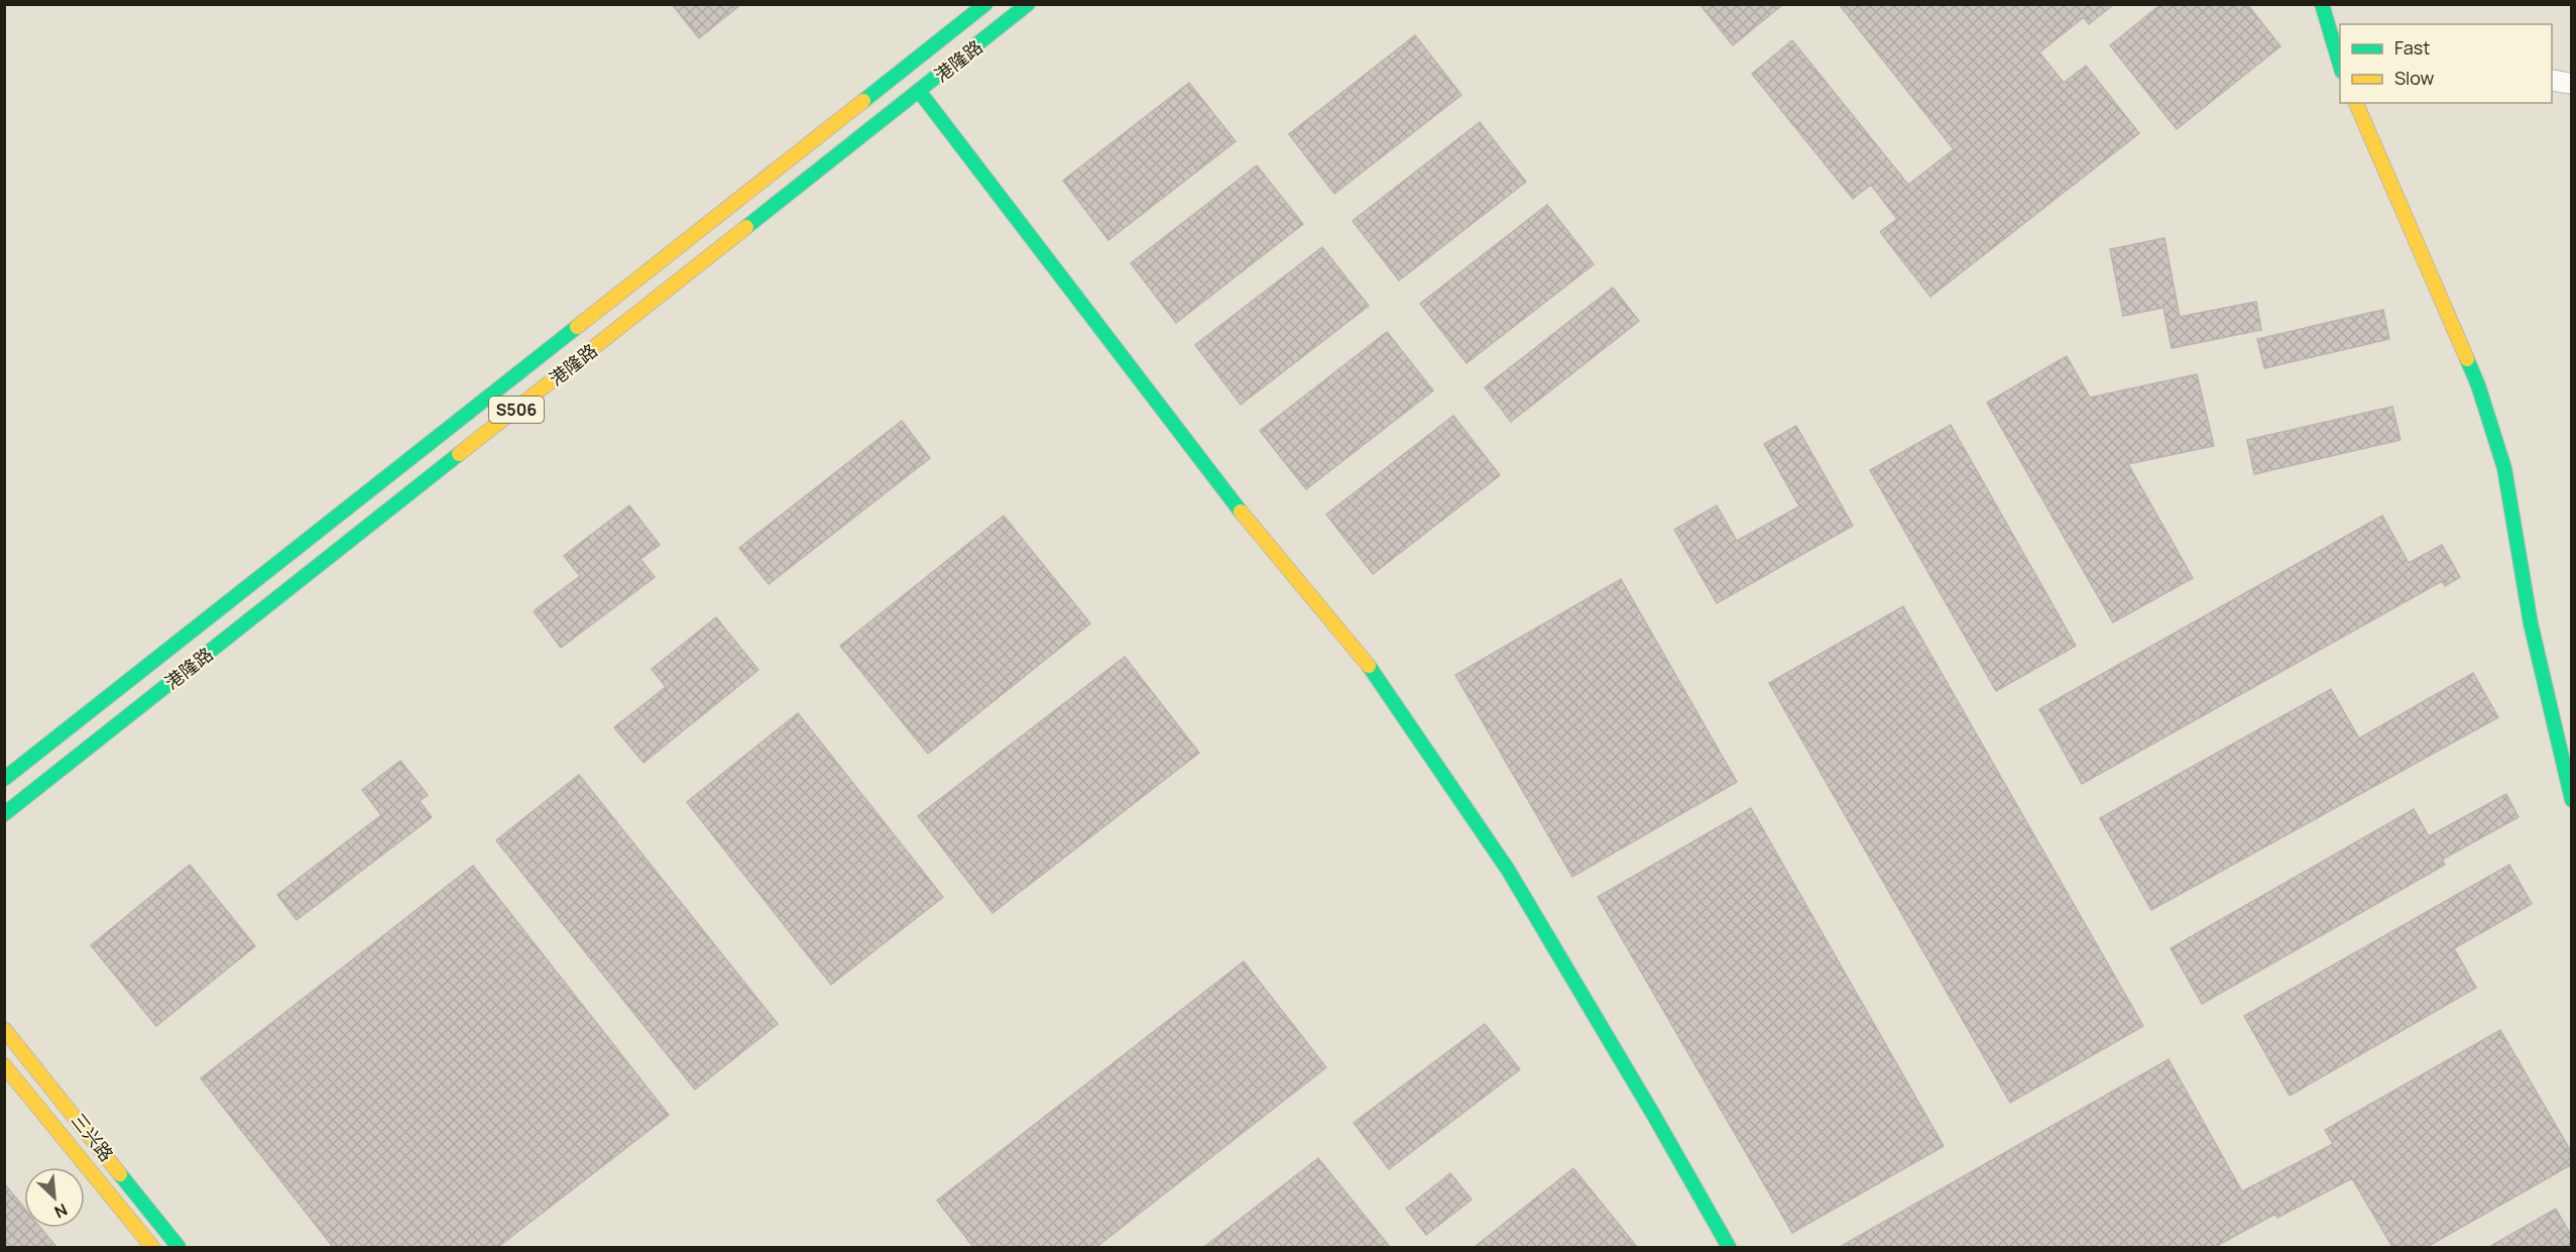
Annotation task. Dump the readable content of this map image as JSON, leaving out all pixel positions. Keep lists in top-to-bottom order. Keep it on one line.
{"streets":{"street":["港隆路","S506","三兴路"]},"legend":["Fast","Slow"],"north":"bottom right"}
